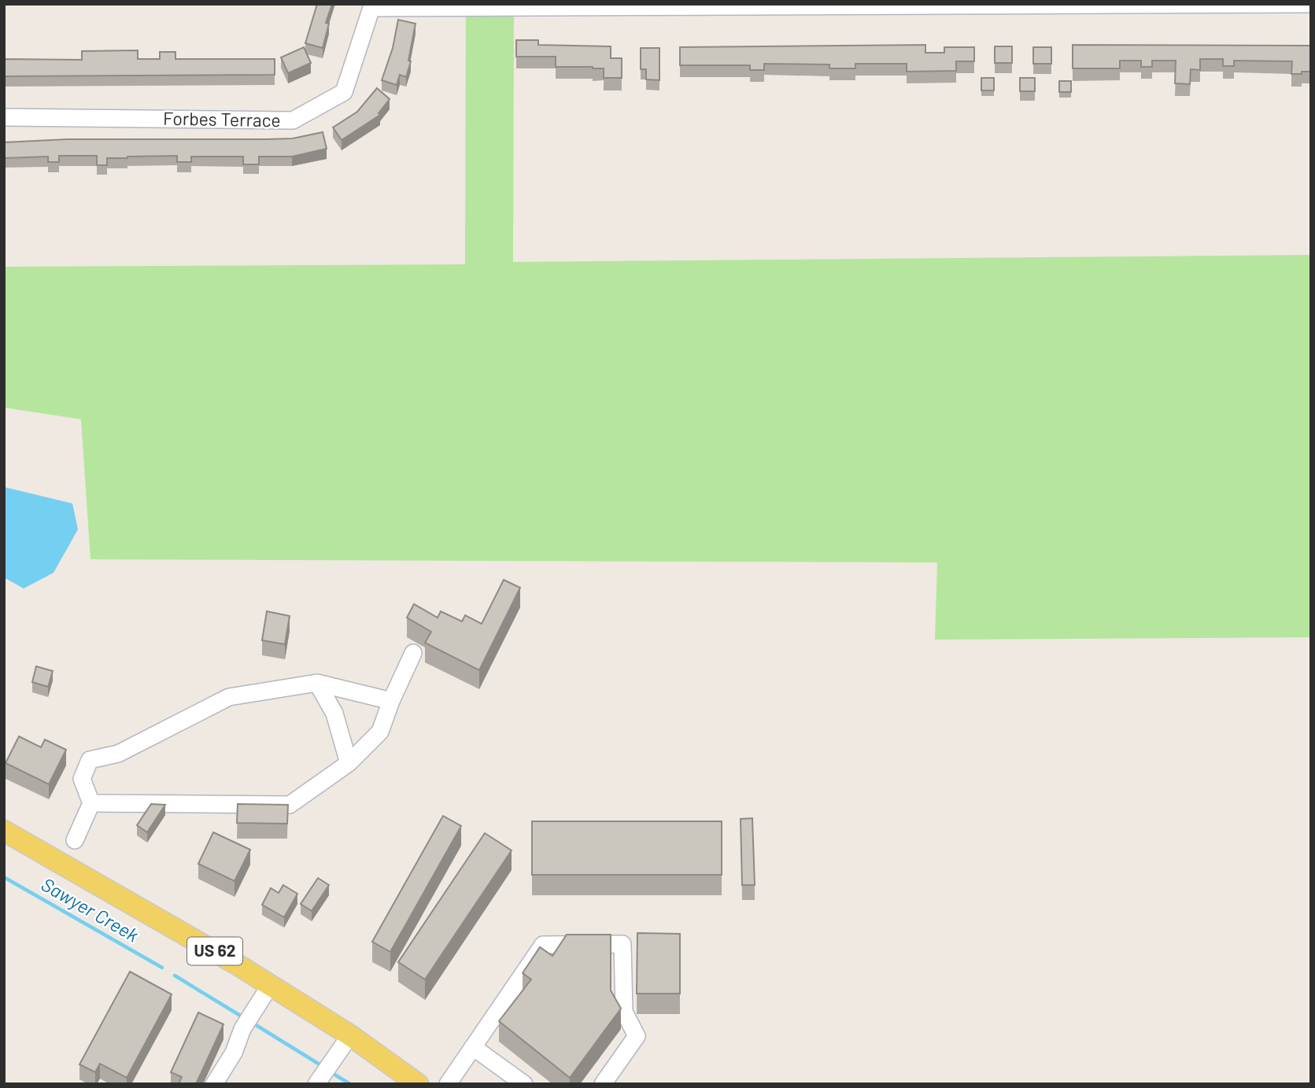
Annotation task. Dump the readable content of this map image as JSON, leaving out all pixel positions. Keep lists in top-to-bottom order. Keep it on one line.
{"streets":{"main road":["US 62"],"street":["Forbes Terrace"]},"water":["Sawyer Creek"]}
